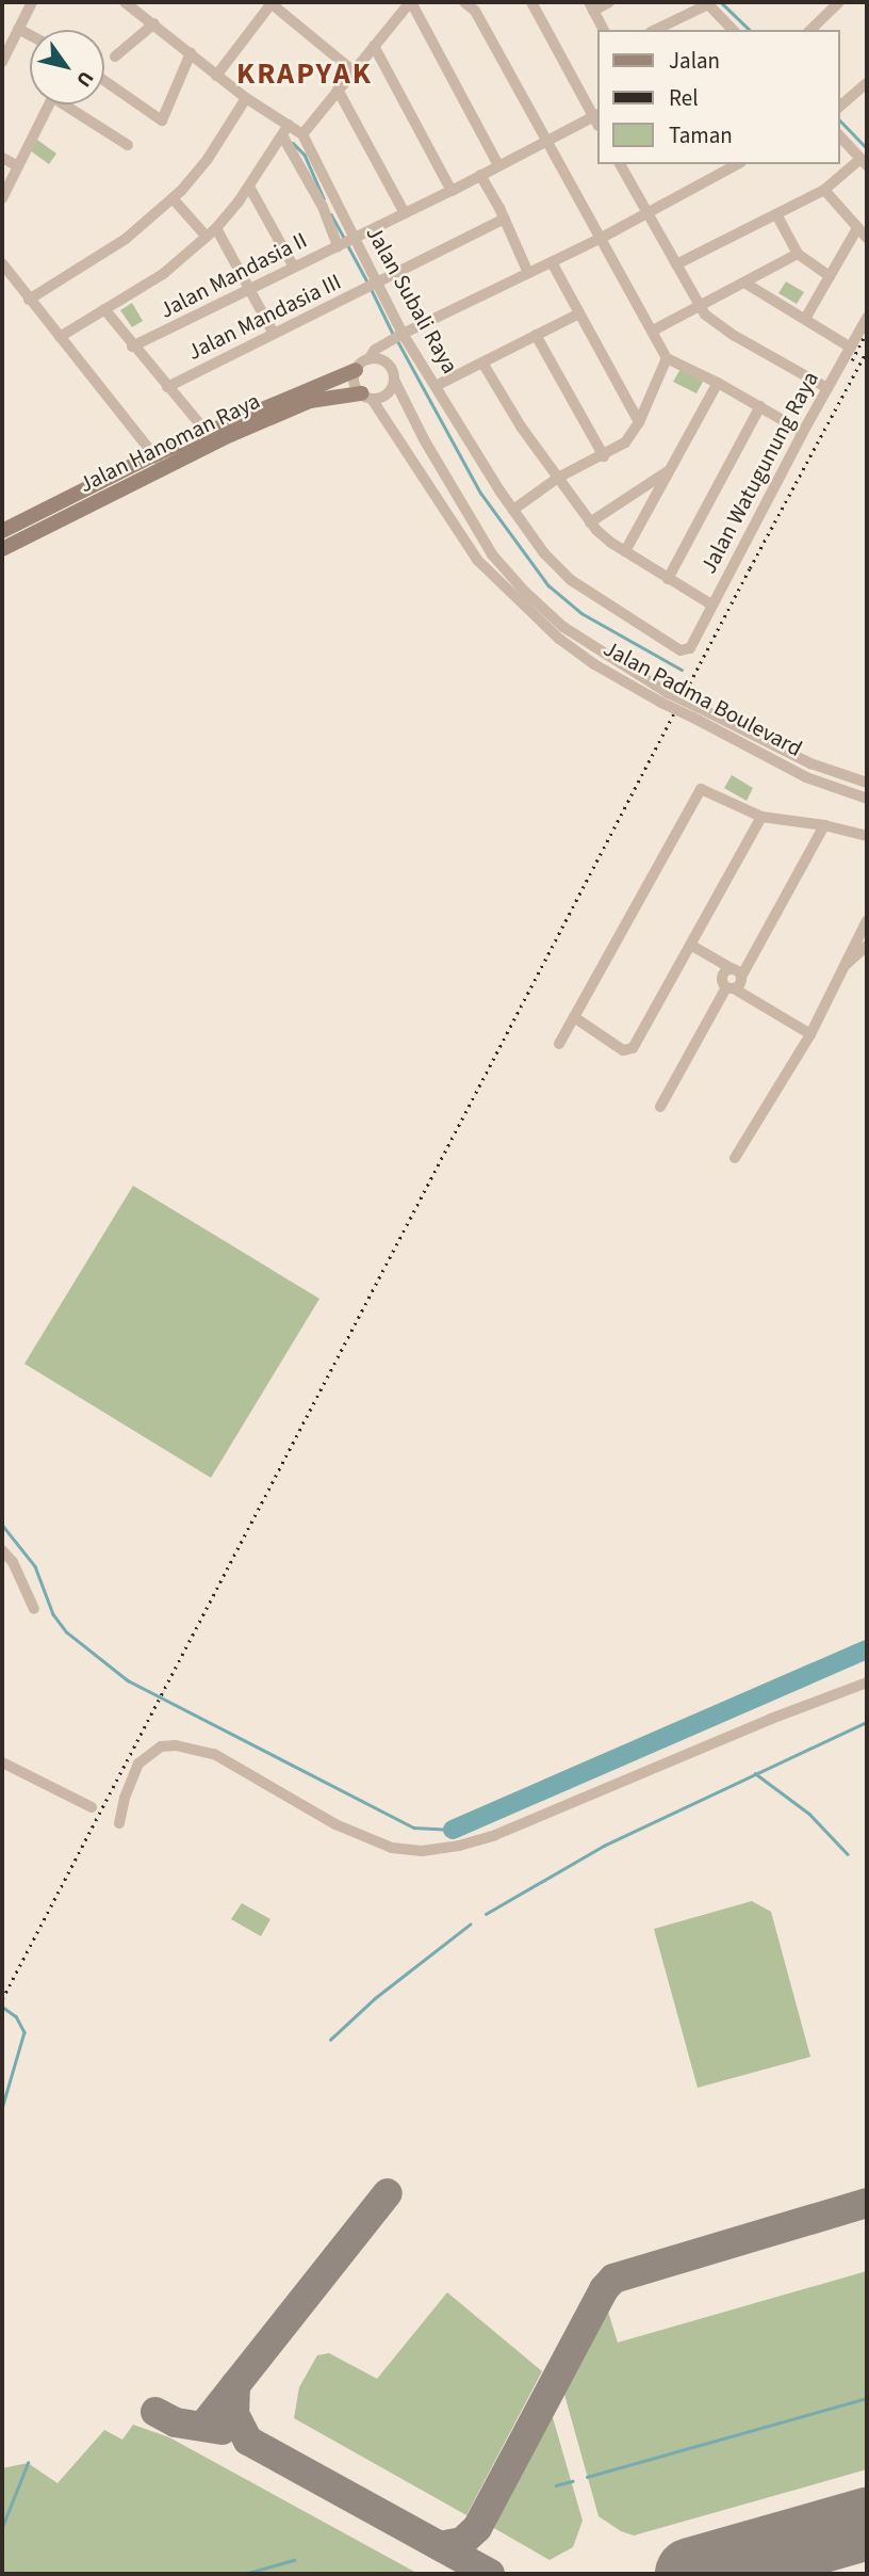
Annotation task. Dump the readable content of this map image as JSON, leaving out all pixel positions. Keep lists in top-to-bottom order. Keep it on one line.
{"streets":{"street":["Jalan Mandasia II","Jalan Subali Raya","Jalan Mandasia III","Jalan Hanoman Raya","Jalan Watugunung Raya","Jalan Padma Boulevard"]},"crossings":[["Jalan Mandasia II","Jalan Subali Raya"],["Jalan Subali Raya","Jalan Mandasia III"],["Jalan Subali Raya","Jalan Watugunung Raya"],["Jalan Hanoman Raya","Jalan Padma Boulevard"]],"districts":["KRAPYAK"],"legend":["Jalan","Rel","Taman"],"north":"bottom right"}
